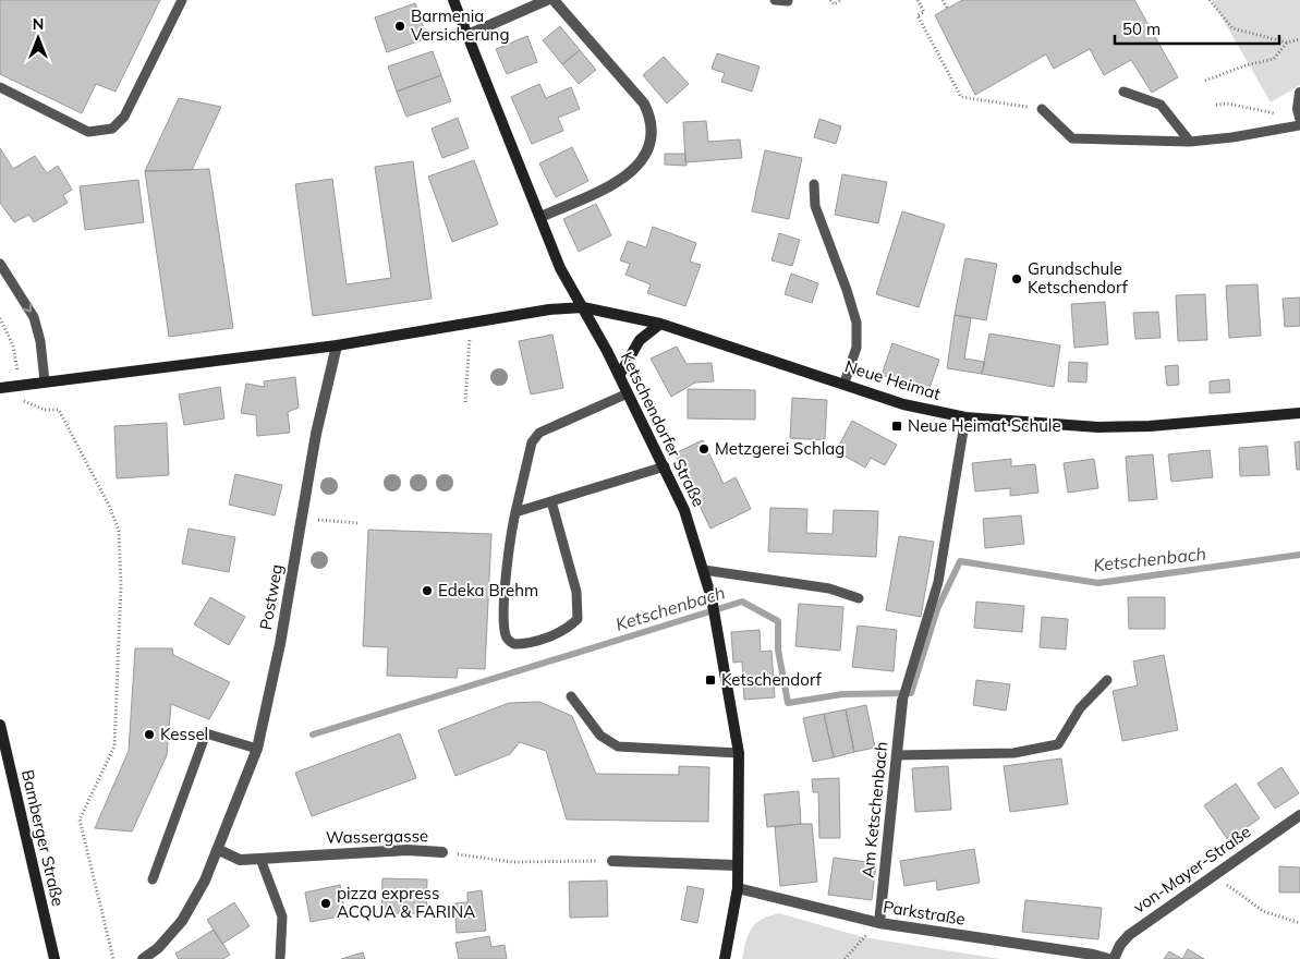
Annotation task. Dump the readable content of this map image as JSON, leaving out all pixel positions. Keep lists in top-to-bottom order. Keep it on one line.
{"streets":{"street":["Neue Heimat","Ketschendorfer Straße","Postweg","Am Ketschenbach","Wassergasse","Bamberger Straße","von-Mayer-Straße","Parkstraße"]},"crossings":[["Neue Heimat","Ketschendorfer Straße"],["Ketschendorfer Straße","Parkstraße"],["Postweg","Wassergasse"],["Am Ketschenbach","Parkstraße"]],"water":["Ketschenbach"],"places":{"other":["Barmenia Versicherung","Grundschule Ketschendorf","Metzgerei Schlag","Edeka Brehm","Kessel","pizza express ACQUA & FARINA"],"transit":["Neue Heimat Schule","Ketschendorf"]},"scale_bar":"50 m","north":"top"}
